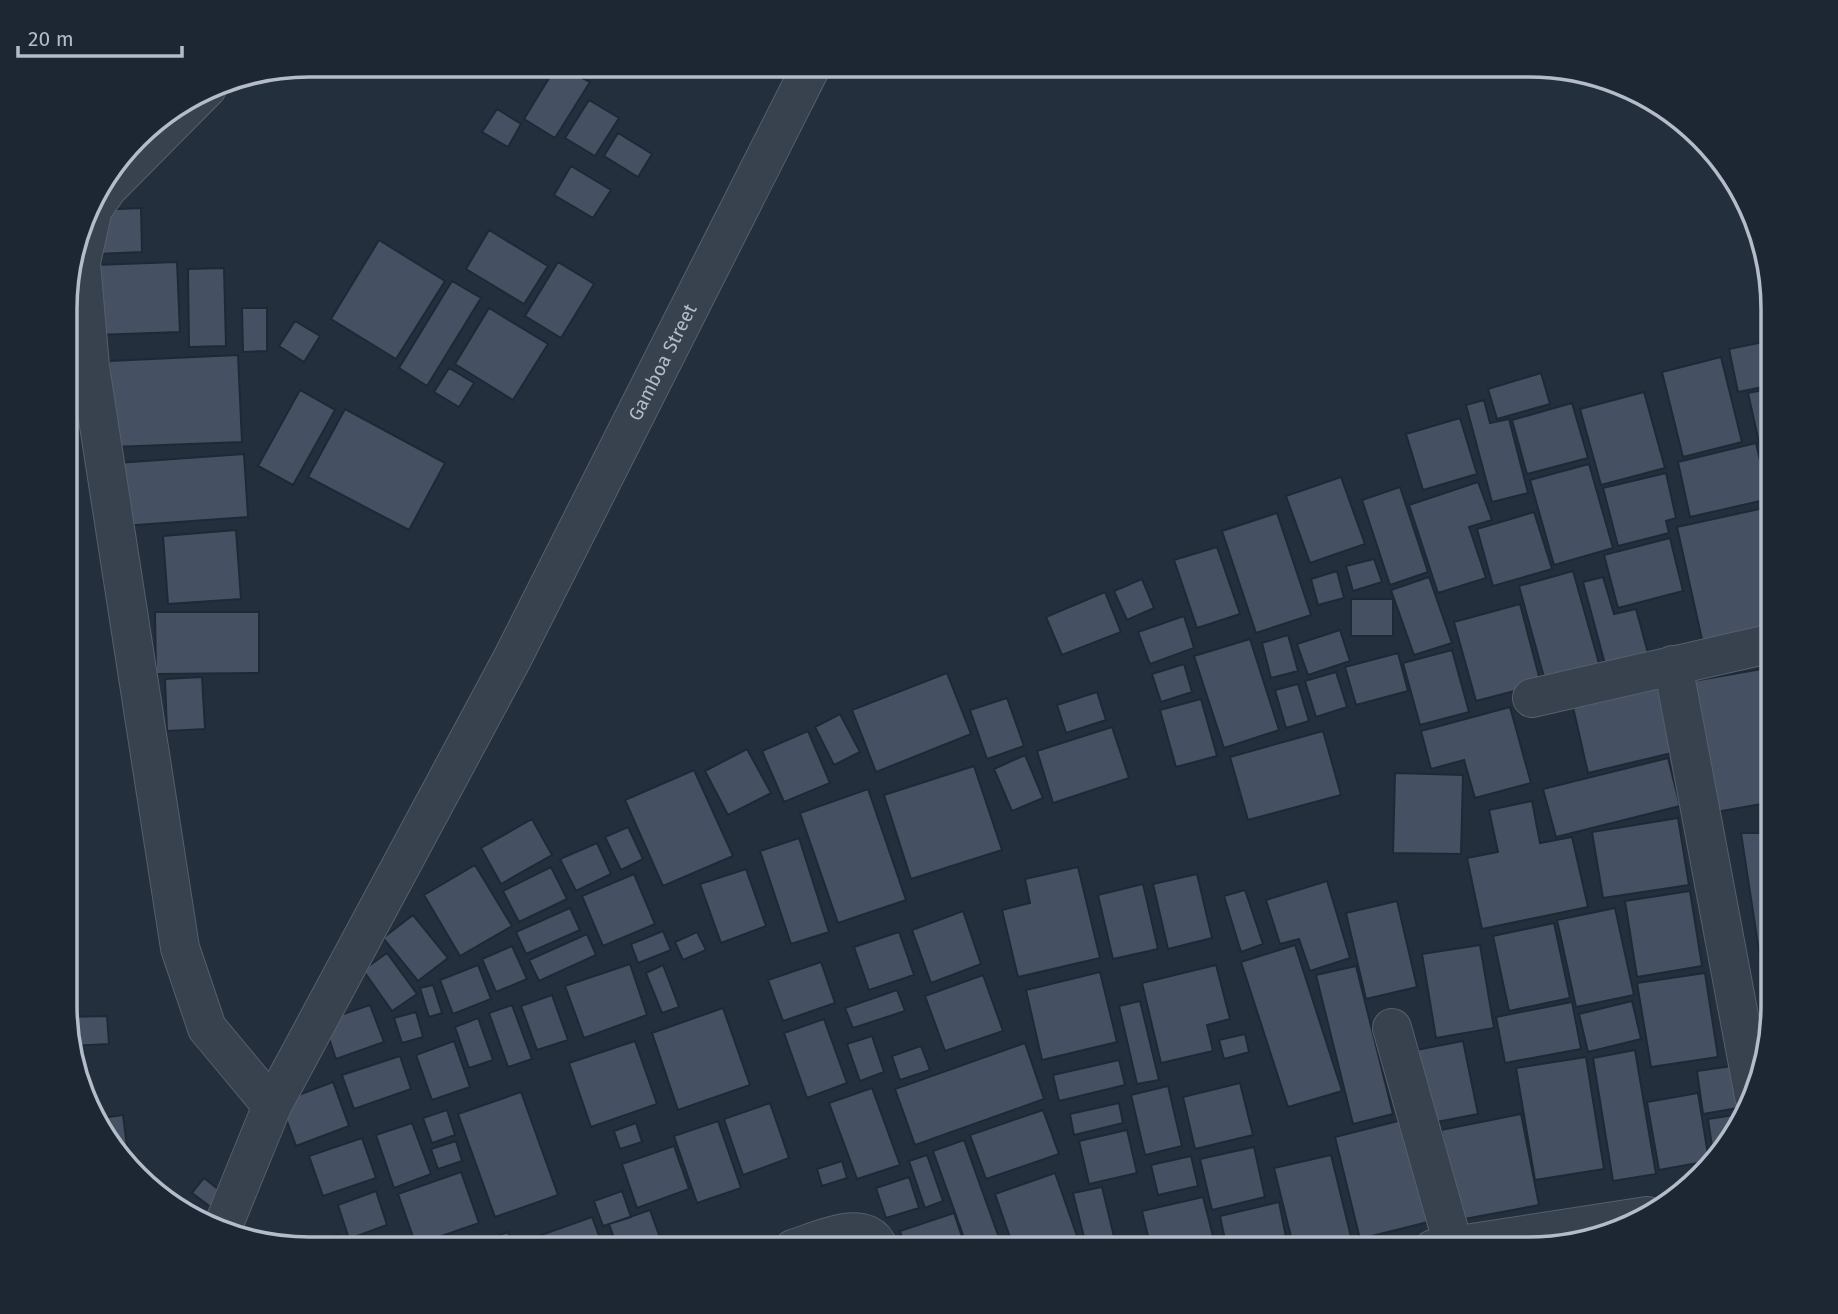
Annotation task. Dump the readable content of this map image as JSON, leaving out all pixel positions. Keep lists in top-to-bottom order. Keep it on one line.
{"streets":{"street":["Gamboa Street"]},"scale_bar":"20 m"}
